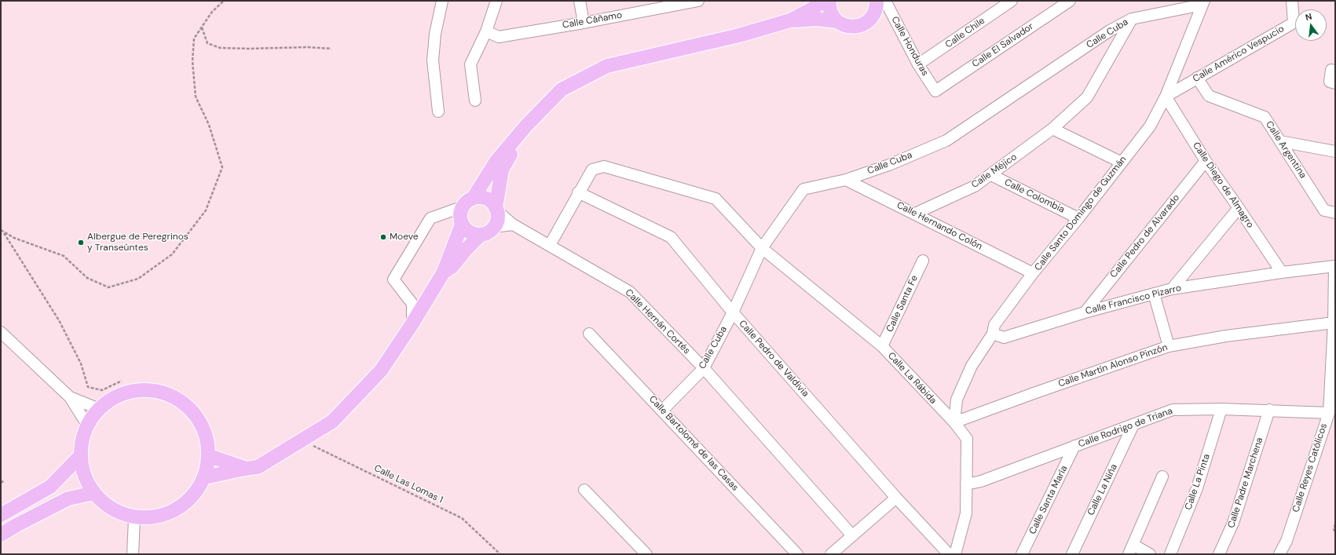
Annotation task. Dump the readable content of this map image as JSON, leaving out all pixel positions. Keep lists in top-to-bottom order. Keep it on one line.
{"streets":{"street":["Calle Cáñamo","Calle Chile","Calle Cuba","Calle El Salvador","Calle Honduras","Calle Américo Vespucio","Calle Argentina","Calle Méjico","Calle Diego de Almagro","Calle Colombia","Calle Santo Domingo de Guzmán","Calle Hernando Colón","Calle Pedro de Alvarado","Calle Francisco Pizarro","Calle Santa Fe","Calle Hernán Cortés","Calle Pedro de Valdivia","Calle Martín Alonso Pinzón","Calle La Rábida","Calle Rodrigo de Triana","Calle Bartolomé de las Casas","Calle Reyes Católicos","Calle La Pinta","Calle Padre Marchena","Calle La Niña","Calle Santa María"],"path":["Calle Las Lomas 1"]},"crossings":[["Calle Chile","Calle Honduras"],["Calle Cuba","Calle Méjico"],["Calle Cuba","Calle Santo Domingo de Guzmán"],["Calle Cuba","Calle Hernando Colón"],["Calle Cuba","Calle Hernán Cortés"],["Calle Cuba","Calle Pedro de Valdivia"],["Calle Cuba","Calle La Rábida"],["Calle Cuba","Calle Bartolomé de las Casas"],["Calle El Salvador","Calle Honduras"],["Calle Américo Vespucio","Calle Argentina"],["Calle Américo Vespucio","Calle Diego de Almagro"],["Calle Américo Vespucio","Calle Santo Domingo de Guzmán"],["Calle Méjico","Calle Colombia"],["Calle Méjico","Calle Hernando Colón"],["Calle Diego de Almagro","Calle Santo Domingo de Guzmán"],["Calle Diego de Almagro","Calle Pedro de Alvarado"],["Calle Diego de Almagro","Calle Francisco Pizarro"],["Calle Colombia","Calle Santo Domingo de Guzmán"],["Calle Santo Domingo de Guzmán","Calle Hernando Colón"],["Calle Santo Domingo de Guzmán","Calle Francisco Pizarro"],["Calle Santo Domingo de Guzmán","Calle Martín Alonso Pinzón"],["Calle Santo Domingo de Guzmán","Calle La Rábida"],["Calle Pedro de Alvarado","Calle Francisco Pizarro"],["Calle Francisco Pizarro","Calle Reyes Católicos"],["Calle Santa Fe","Calle La Rábida"],["Calle Hernán Cortés","Calle La Rábida"],["Calle Pedro de Valdivia","Calle La Rábida"],["Calle Martín Alonso Pinzón","Calle La Rábida"],["Calle Martín Alonso Pinzón","Calle Reyes Católicos"],["Calle La Rábida","Calle Rodrigo de Triana"],["Calle Rodrigo de Triana","Calle Reyes Católicos"],["Calle Rodrigo de Triana","Calle La Pinta"],["Calle Rodrigo de Triana","Calle Padre Marchena"],["Calle Rodrigo de Triana","Calle La Niña"],["Calle Rodrigo de Triana","Calle Santa María"]],"places":["Moeve","Albergue de Peregrinos y Transeúntes"],"north":"top"}
